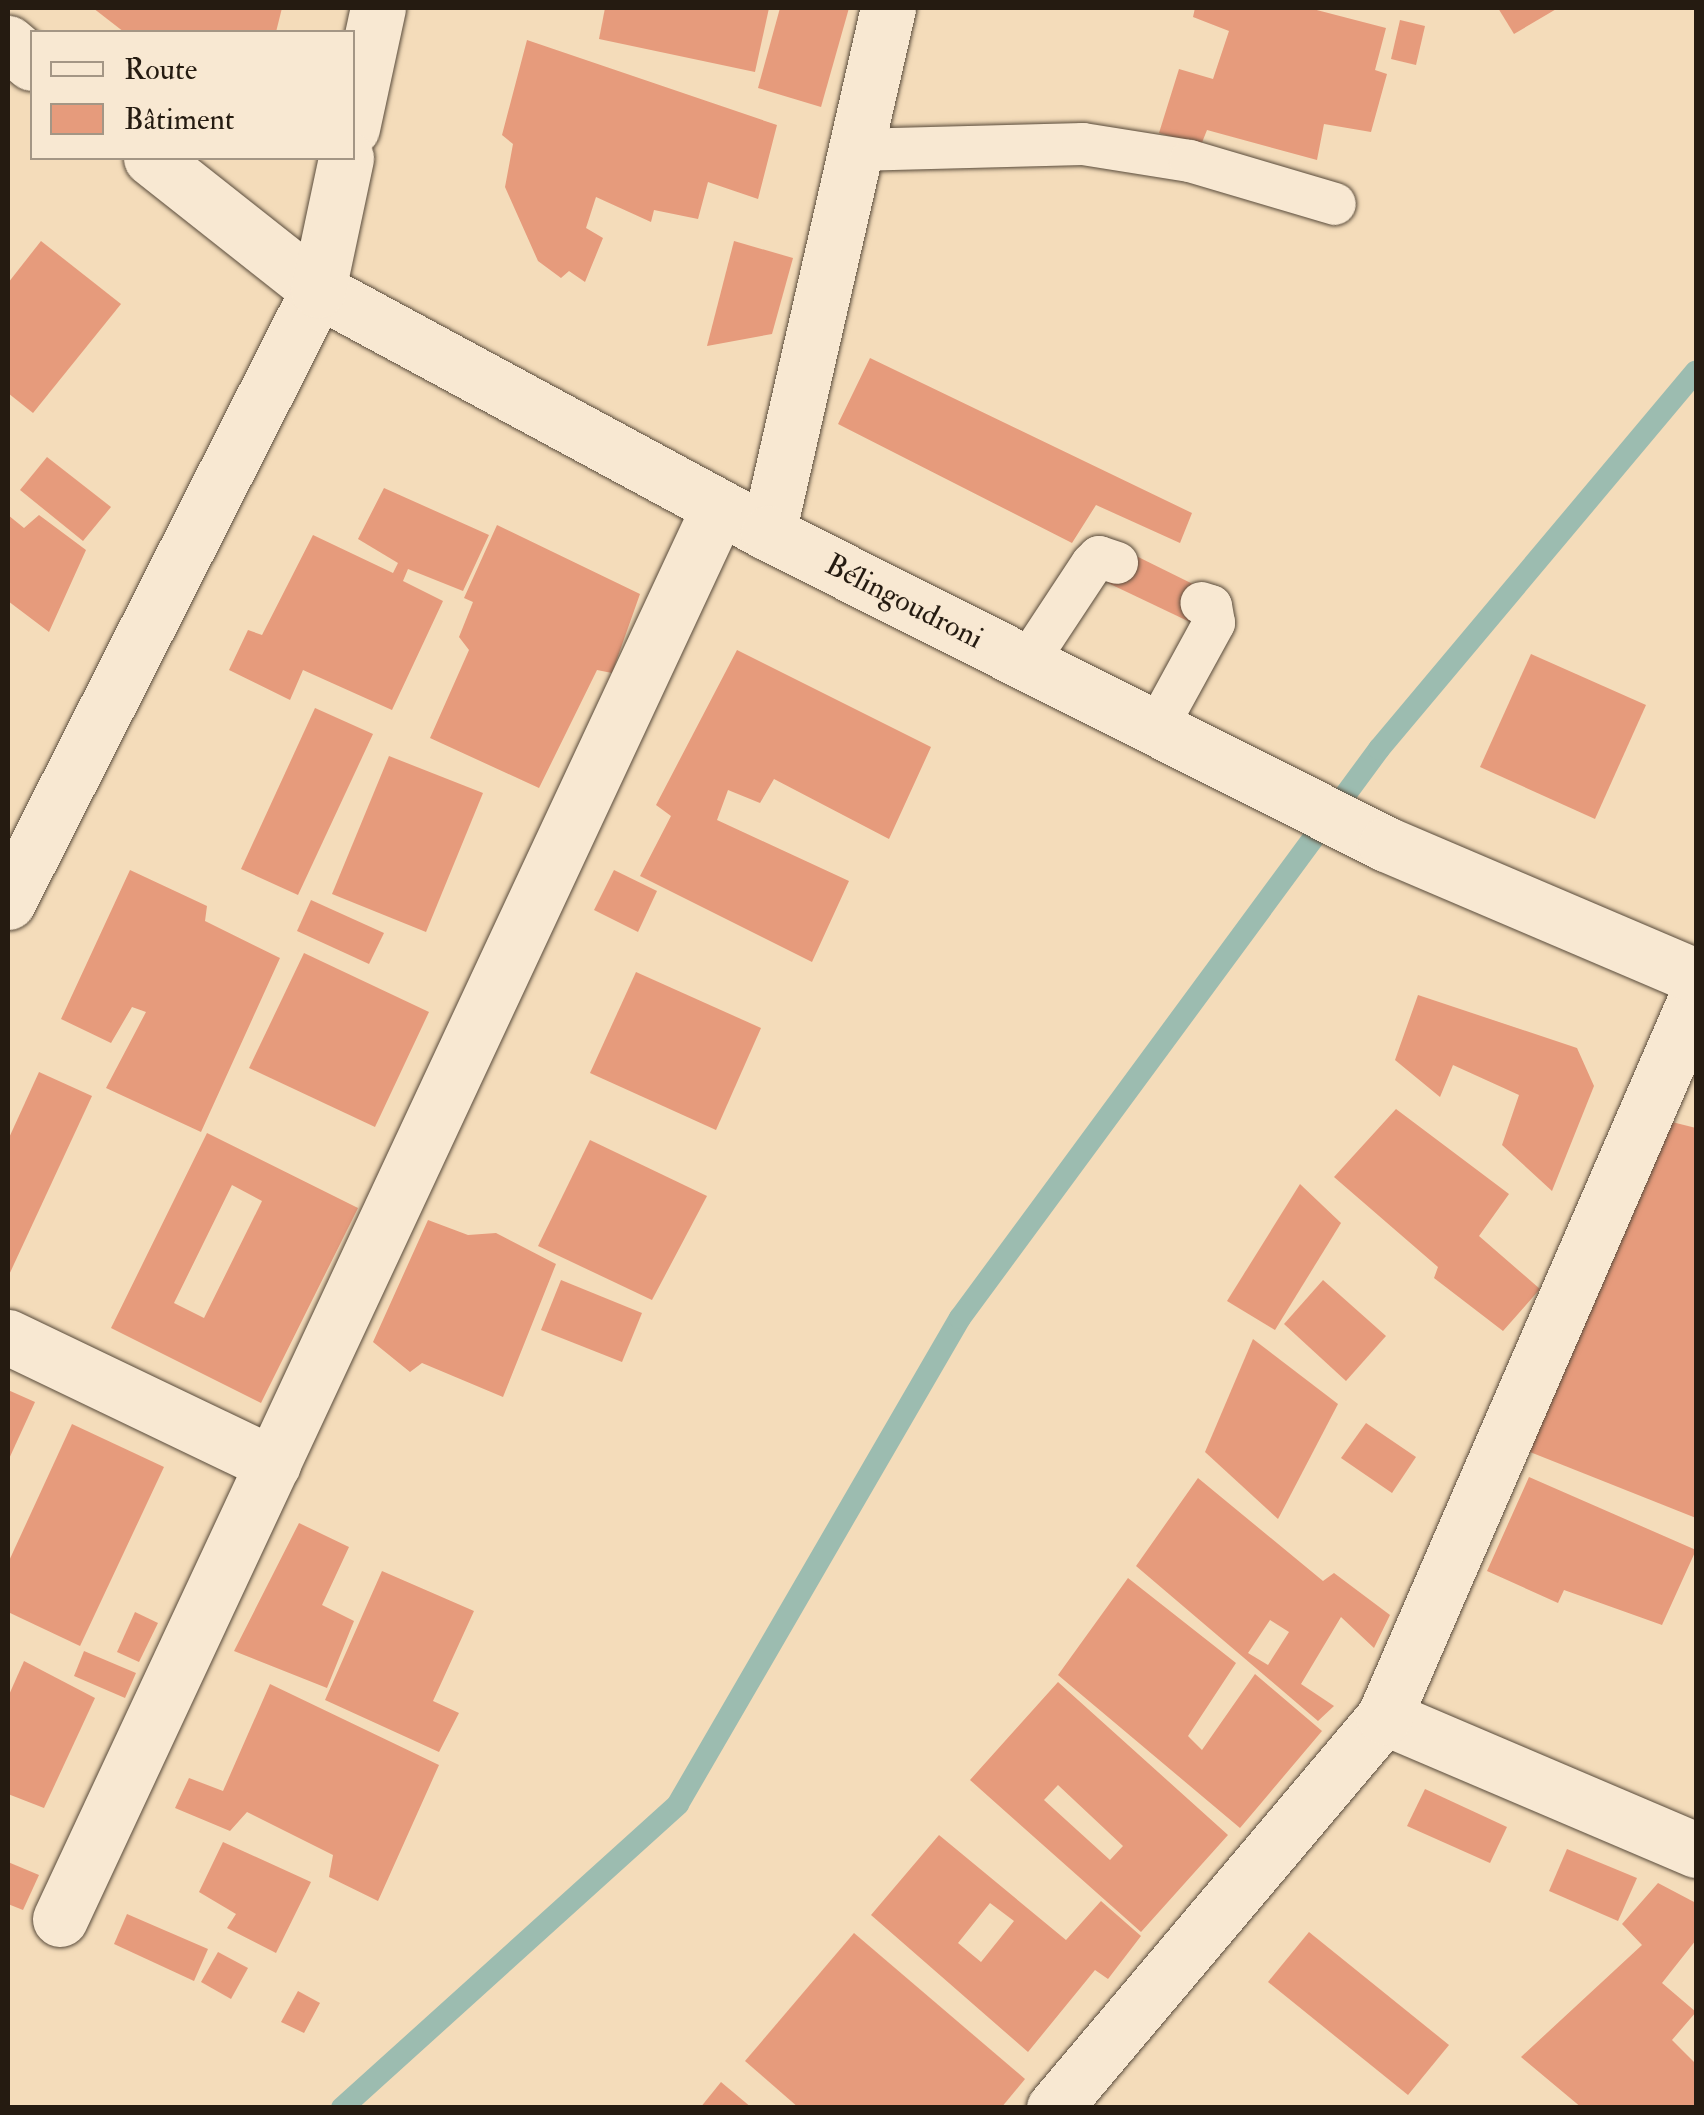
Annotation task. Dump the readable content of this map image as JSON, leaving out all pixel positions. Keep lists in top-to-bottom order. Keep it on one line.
{"streets":{"street":["Bélingoudroni"]},"legend":["Route","Bâtiment"]}
